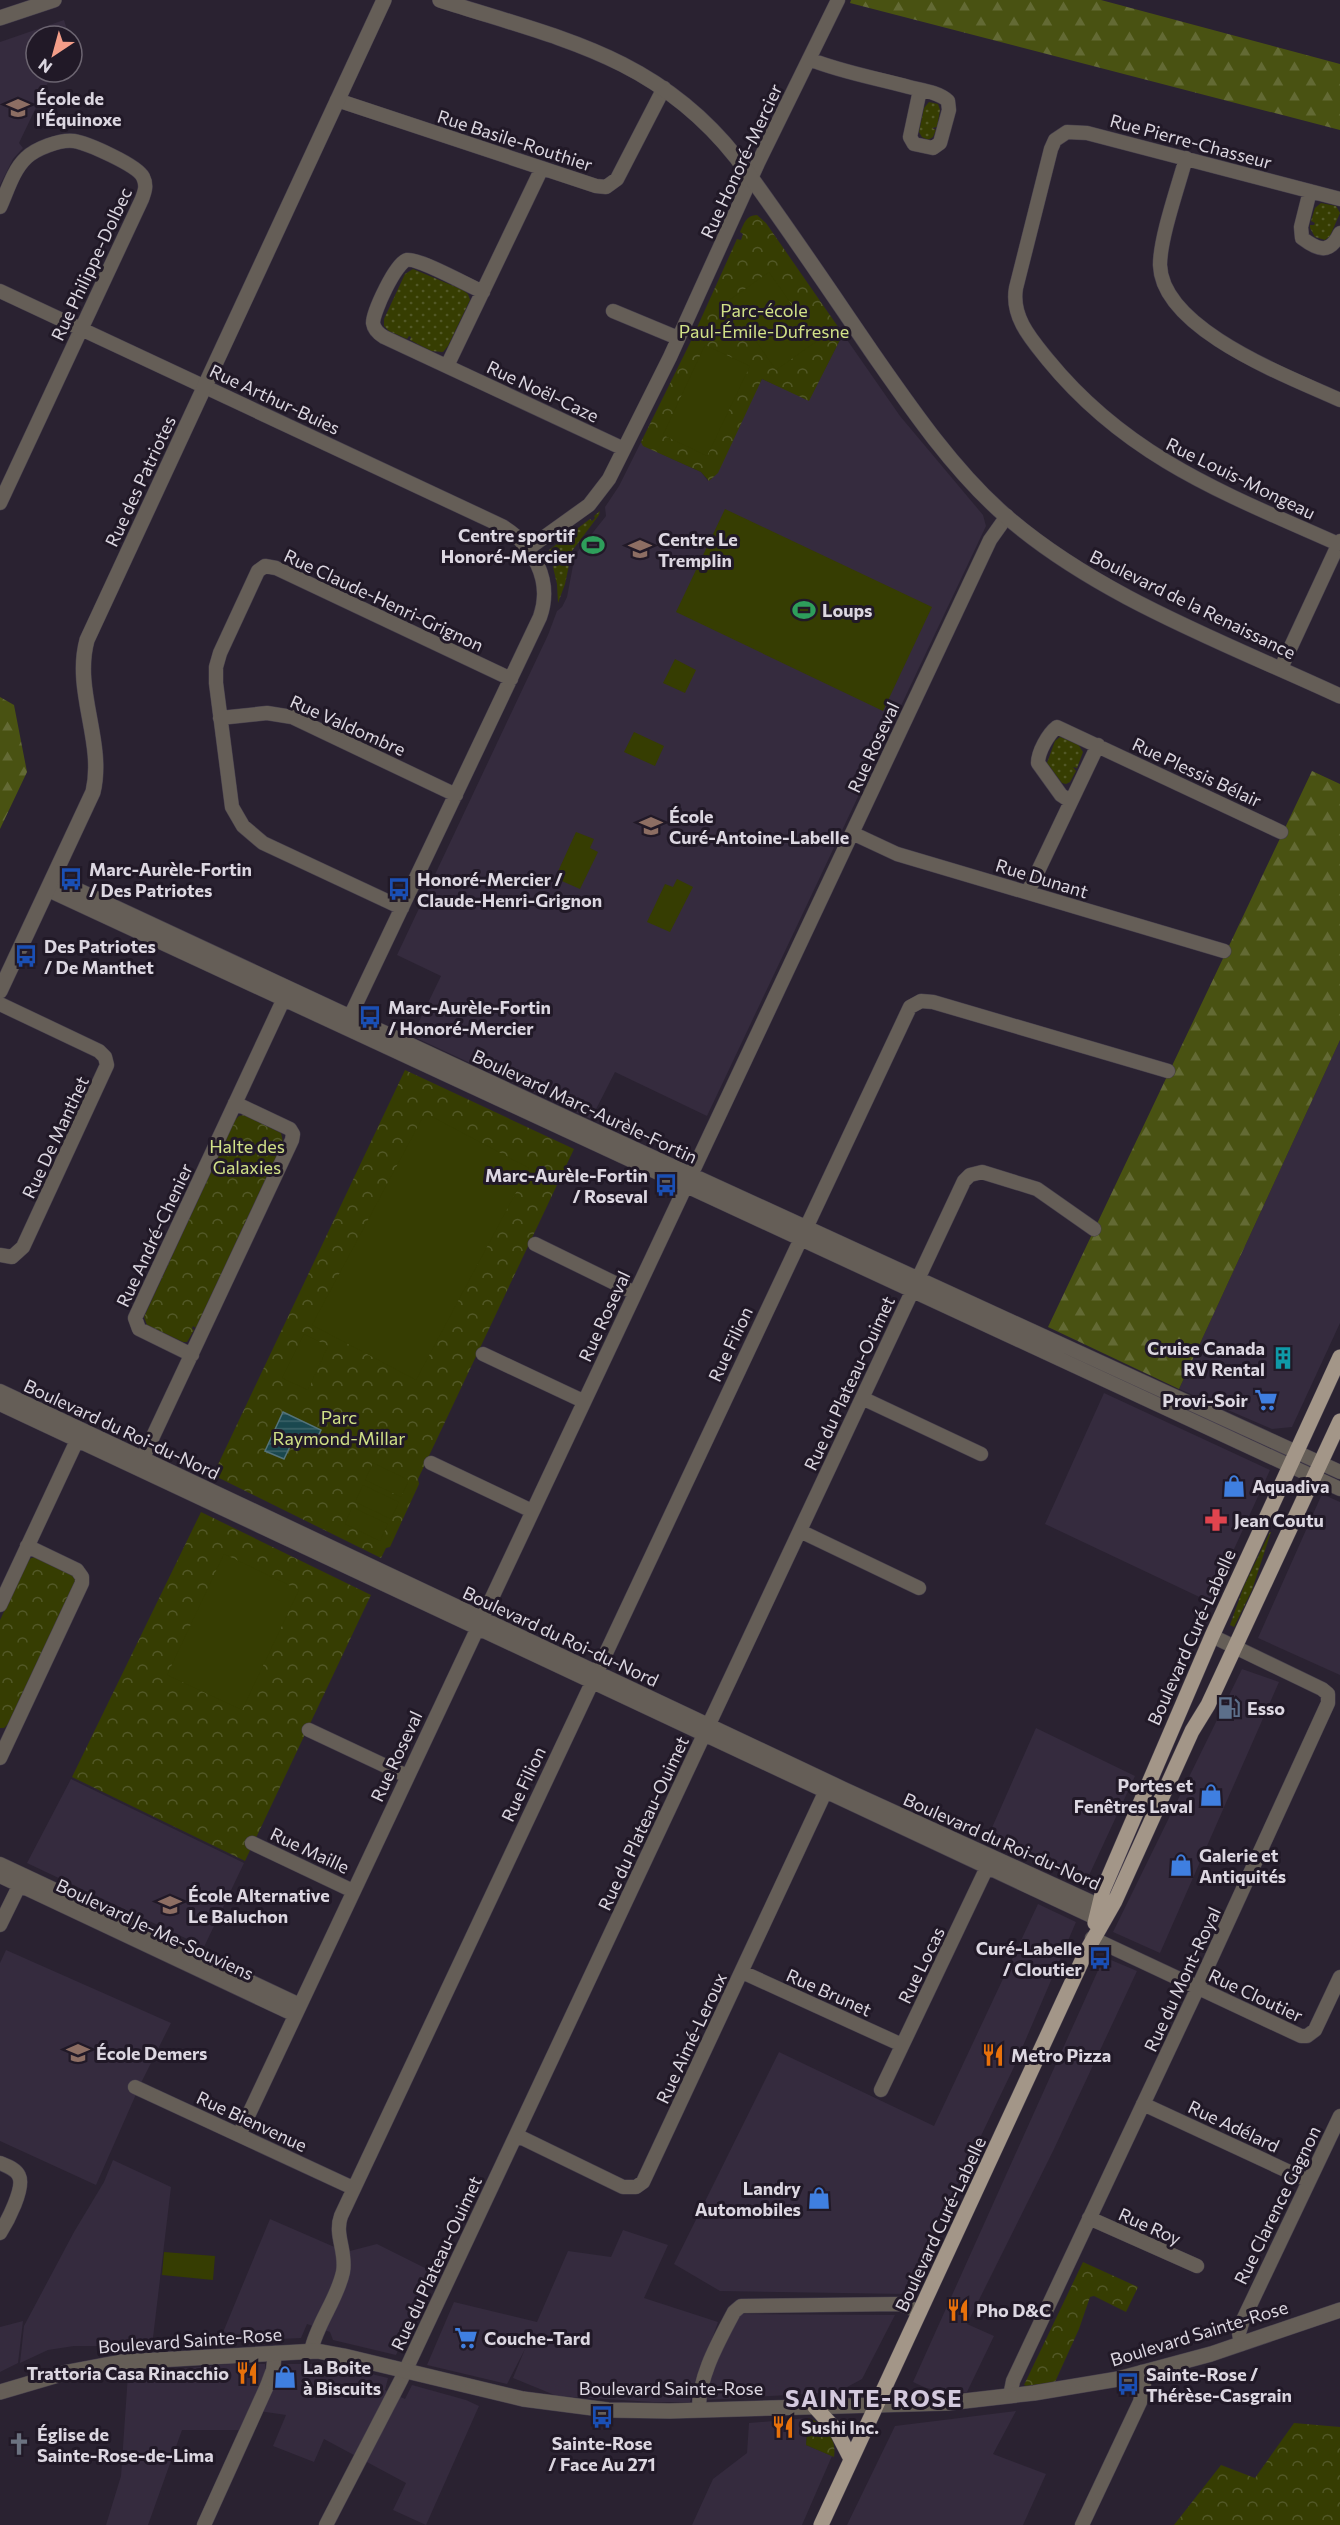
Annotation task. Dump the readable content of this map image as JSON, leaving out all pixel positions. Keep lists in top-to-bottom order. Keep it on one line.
{"streets":{"main road":["Boulevard Curé-Labelle"],"street":["Rue Basile-Routhier","Rue Pierre-Chasseur","Rue Honoré-Mercier","Rue Philippe-Dolbec","Rue Noël-Caze","Rue Arthur-Buies","Rue Louis-Mongeau","Rue des Patriotes","Rue Claude-Henri-Grignon","Boulevard de la Renaissance","Rue Valdombre","Rue Roseval","Rue Plessis Bélair","Rue Dunant","Boulevard Marc-Aurèle-Fortin","Rue De Manthet","Rue André-Chenier","Rue Filion","Rue du Plateau-Ouimet","Boulevard du Roi-du-Nord","Rue Maille","Boulevard Je-Me-Souviens","Rue Locas","Rue du Mont-Royal","Rue Brunet","Rue Cloutier","Rue Aimé-Leroux","Rue Bienvenue","Rue Adélard","Rue Clarence Gagnon","Rue Roy","Boulevard Sainte-Rose"]},"crossings":[["Rue Basile-Routhier","Rue des Patriotes"],["Rue Basile-Routhier","Boulevard de la Renaissance"],["Rue Pierre-Chasseur","Rue Louis-Mongeau"],["Rue Honoré-Mercier","Rue Noël-Caze"],["Rue Honoré-Mercier","Rue Arthur-Buies"],["Rue Honoré-Mercier","Boulevard de la Renaissance"],["Rue Philippe-Dolbec","Rue Arthur-Buies"],["Rue Arthur-Buies","Rue des Patriotes"],["Rue des Patriotes","Boulevard Marc-Aurèle-Fortin"],["Rue Claude-Henri-Grignon","Rue Valdombre"],["Boulevard de la Renaissance","Rue Roseval"],["Rue Roseval","Rue Dunant"],["Rue Roseval","Boulevard Marc-Aurèle-Fortin"],["Rue Roseval","Boulevard du Roi-du-Nord"],["Rue Roseval","Rue Maille"],["Rue Roseval","Boulevard Je-Me-Souviens"],["Rue Roseval","Rue Bienvenue"],["Boulevard Marc-Aurèle-Fortin","Rue André-Chenier"],["Boulevard Marc-Aurèle-Fortin","Rue Filion"],["Boulevard Marc-Aurèle-Fortin","Rue du Plateau-Ouimet"],["Boulevard Marc-Aurèle-Fortin","Boulevard Curé-Labelle"],["Rue Filion","Boulevard du Roi-du-Nord"],["Rue Filion","Rue Bienvenue"],["Rue Filion","Boulevard Sainte-Rose"],["Rue du Plateau-Ouimet","Boulevard du Roi-du-Nord"],["Rue du Plateau-Ouimet","Rue Aimé-Leroux"],["Rue du Plateau-Ouimet","Boulevard Sainte-Rose"],["Boulevard du Roi-du-Nord","Boulevard Curé-Labelle"],["Boulevard du Roi-du-Nord","Rue Locas"],["Boulevard du Roi-du-Nord","Rue Aimé-Leroux"],["Boulevard Curé-Labelle","Rue du Mont-Royal"],["Boulevard Curé-Labelle","Rue Cloutier"],["Boulevard Curé-Labelle","Boulevard Sainte-Rose"],["Rue Locas","Rue Brunet"],["Rue du Mont-Royal","Rue Cloutier"],["Rue du Mont-Royal","Rue Adélard"],["Rue du Mont-Royal","Rue Roy"],["Rue du Mont-Royal","Boulevard Sainte-Rose"],["Rue Brunet","Rue Aimé-Leroux"],["Rue Adélard","Rue Clarence Gagnon"],["Rue Clarence Gagnon","Boulevard Sainte-Rose"]],"districts":["SAINTE-ROSE"],"parks":["Parc-école Paul-Émile-Dufresne","Halte des Galaxies","Parc Raymond-Millar"],"places":{"school or university":["École de l'Équinoxe","Centre Le Tremplin","École Curé-Antoine-Labelle","École Alternative Le Baluchon","École Demers"],"sports":["Centre sportif Honoré-Mercier","Loups"],"bus stop":["Marc-Aurèle-Fortin / Des Patriotes","Honoré-Mercier / Claude-Henri-Grignon","Des Patriotes / De Manthet","Marc-Aurèle-Fortin / Honoré-Mercier","Marc-Aurèle-Fortin / Roseval","Curé-Labelle / Cloutier","Sainte-Rose / Thérèse-Casgrain","Sainte-Rose / Face Au 271"],"building":["Cruise Canada RV Rental"],"supermarket":["Provi-Soir","Couche-Tard"],"shop":["Aquadiva","Portes et Fenêtres Laval","Galerie et Antiquités","Landry Automobiles","La Boite à Biscuits"],"pharmacy":["Jean Coutu"],"fuel station":["Esso"],"restaurant":["Metro Pizza","Pho D&C","Trattoria Casa Rinacchio","Sushi Inc."],"church":["Église de Sainte-Rose-de-Lima"]},"north":"bottom left"}
